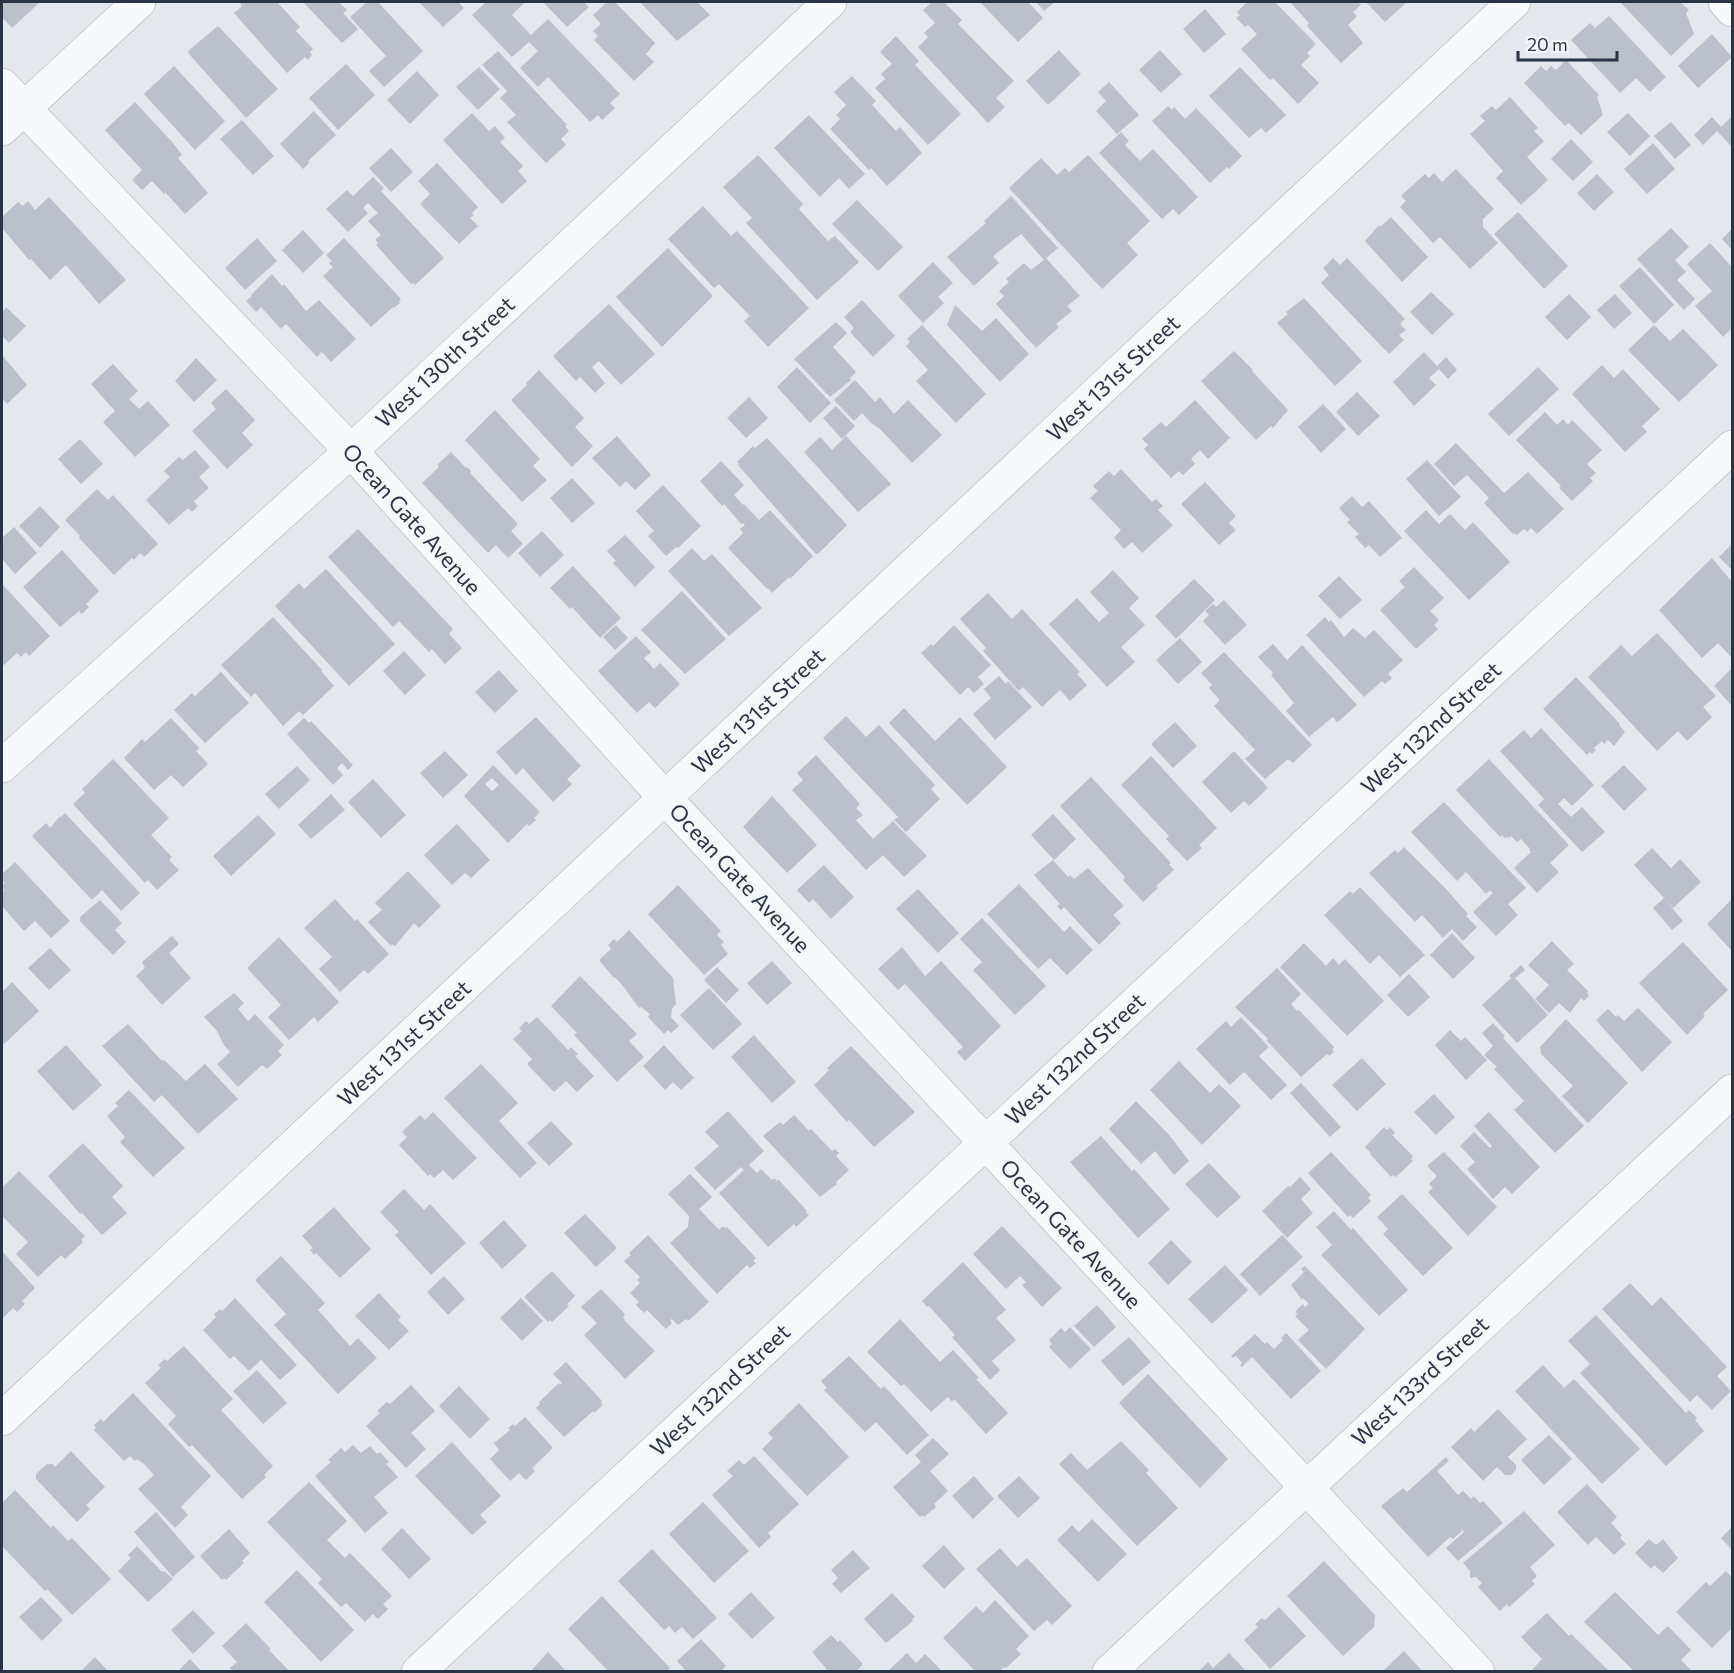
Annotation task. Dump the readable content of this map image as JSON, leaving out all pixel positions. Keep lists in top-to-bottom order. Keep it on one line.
{"streets":{"street":["West 130th Street","West 131st Street","Ocean Gate Avenue","West 132nd Street","West 133rd Street"]},"crossings":[["West 130th Street","Ocean Gate Avenue"],["West 131st Street","Ocean Gate Avenue"],["Ocean Gate Avenue","West 132nd Street"],["Ocean Gate Avenue","West 133rd Street"]],"scale_bar":"20 m"}
